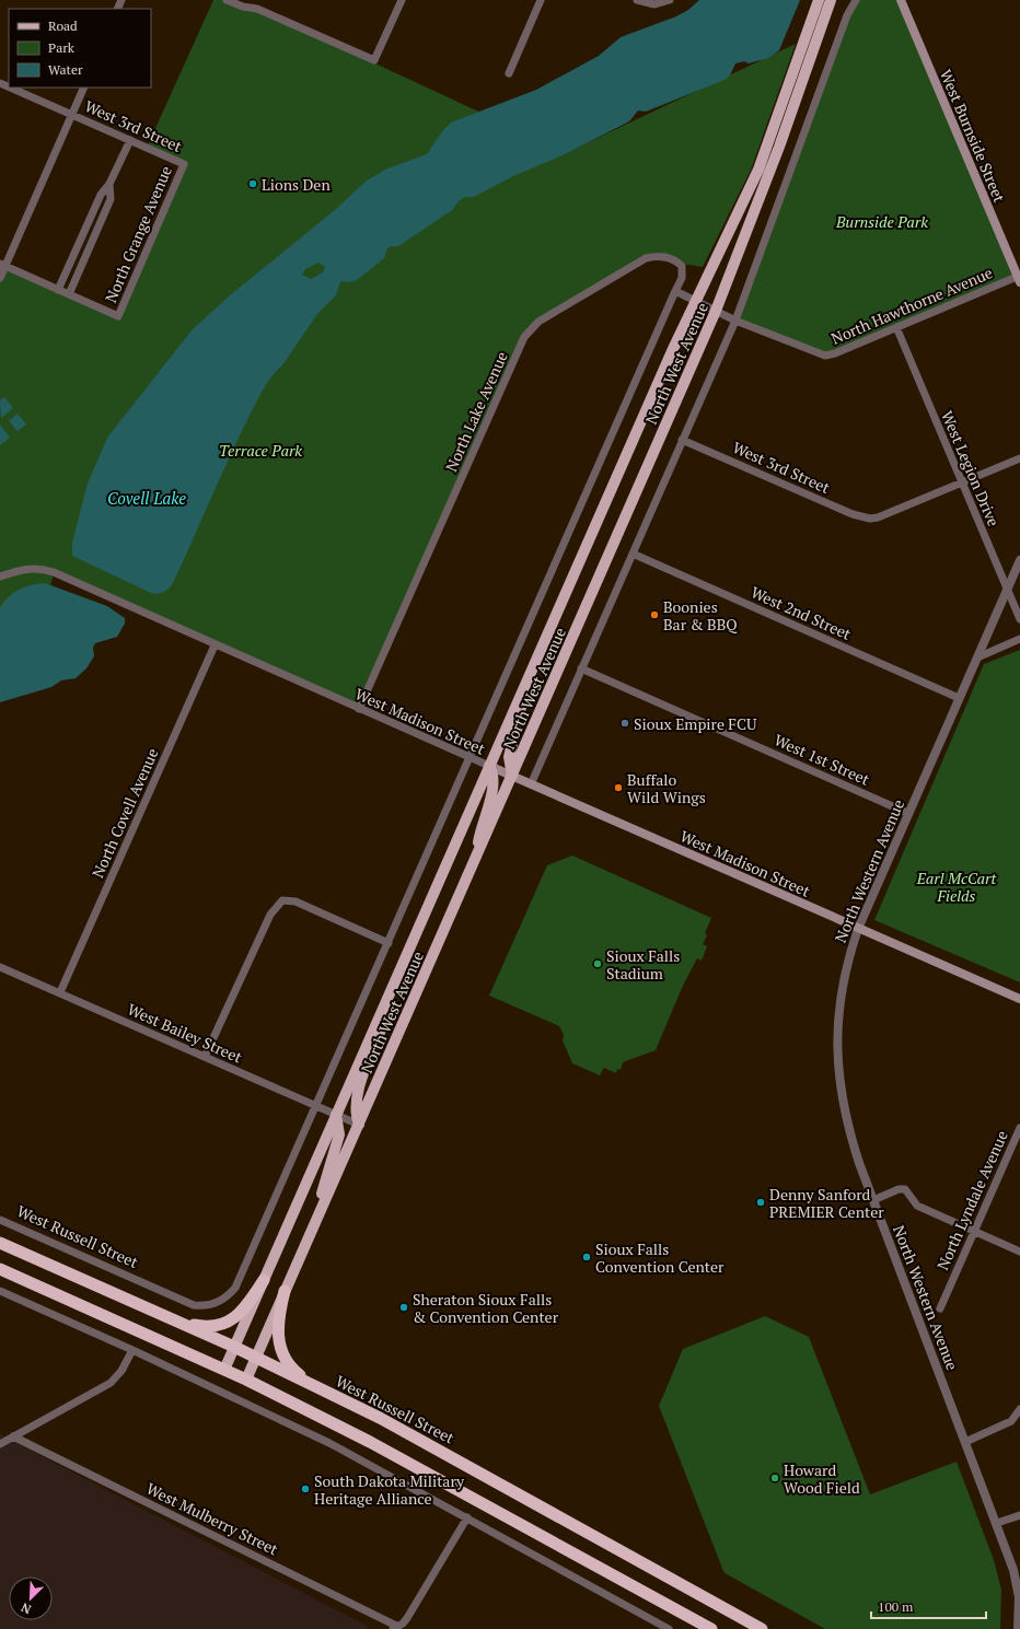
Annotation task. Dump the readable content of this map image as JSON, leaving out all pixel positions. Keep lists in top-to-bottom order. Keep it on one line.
{"streets":{"highway":["West Russell Street"],"main road":["West Burnside Street","North West Avenue","West Madison Street"],"street":["West 3rd Street","North Grange Avenue","North Hawthorne Avenue","North Lake Avenue","West Legion Drive","West 2nd Street","West 1st Street","North Covell Avenue","North Western Avenue","West Bailey Street","North Lyndale Avenue","West Mulberry Street"]},"crossings":[["West 3rd Street","North Grange Avenue"],["West 3rd Street","West Legion Drive"],["West Burnside Street","North Hawthorne Avenue"],["North Hawthorne Avenue","North West Avenue"],["North Hawthorne Avenue","West Legion Drive"],["North West Avenue","North Lake Avenue"],["North West Avenue","West Madison Street"],["North West Avenue","West Bailey Street"],["North West Avenue","West Russell Street"],["North Lake Avenue","West Madison Street"],["West Legion Drive","North Western Avenue"],["West 2nd Street","North Western Avenue"],["West Madison Street","North Covell Avenue"],["West Madison Street","North Western Avenue"],["West 1st Street","North Western Avenue"],["North Covell Avenue","West Bailey Street"]],"water":["Covell Lake"],"parks":["Burnside Park","Terrace Park","Earl McCart Fields"],"places":["Lions Den","Boonies Bar & BBQ","Sioux Empire FCU","Buffalo Wild Wings","Sioux Falls Stadium","Denny Sanford PREMIER Center","Sioux Falls Convention Center","Sheraton Sioux Falls & Convention Center","Howard Wood Field","South Dakota Military Heritage Alliance"],"legend":["Road","Park","Water"],"scale_bar":"100 m","north":"bottom left"}
